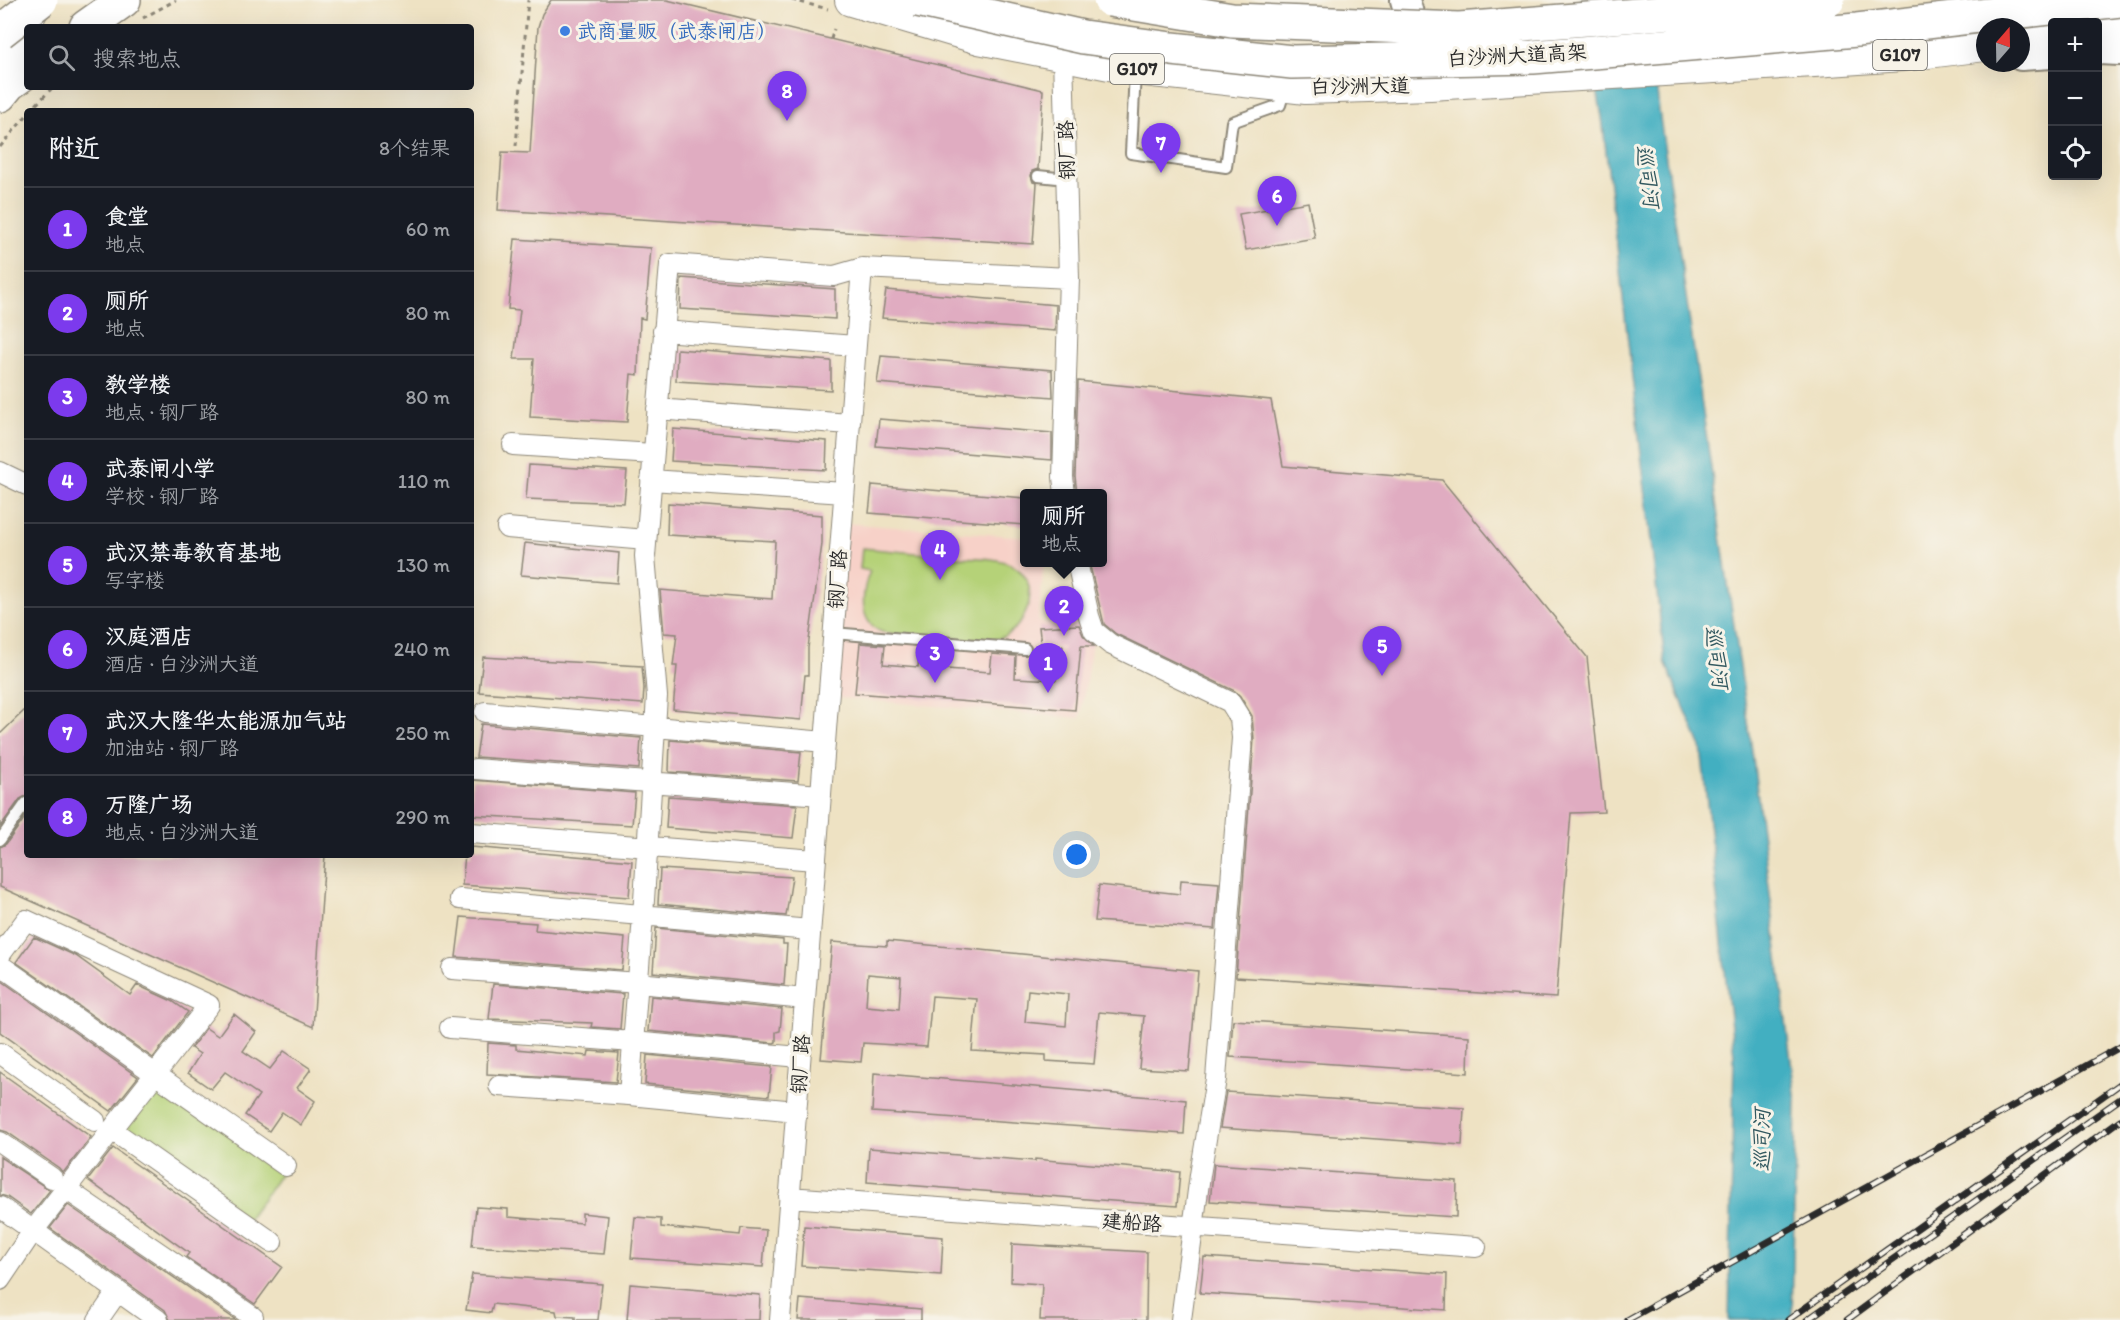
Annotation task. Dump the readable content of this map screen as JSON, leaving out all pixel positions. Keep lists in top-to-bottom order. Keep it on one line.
{"streets":{"highway":["白沙洲大道高架"],"main road":["G107","白沙洲大道"],"street":["钢厂路","建船路"]},"crossings":[["白沙洲大道","钢厂路"],["钢厂路","建船路"]],"water":["巡司河"],"places":["武商量贩（武泰闸店）"],"north":"top","page":{"map_buttons":["+","−"],"search":"搜索地点","pins":["8","7","6","4","2","5","3","1"],"heading":["附近","8个结果"],"list":[{"mark":"1","name":"食堂","note":"地点","value":"60 m"},{"mark":"2","name":"厕所","note":"地点","value":"80 m"},{"mark":"3","name":"教学楼","note":"地点 · 钢厂路","value":"80 m"},{"mark":"4","name":"武泰闸小学","note":"学校 · 钢厂路","value":"110 m"},{"mark":"5","name":"武汉禁毒教育基地","note":"写字楼","value":"130 m"},{"mark":"6","name":"汉庭酒店","note":"酒店 · 白沙洲大道","value":"240 m"},{"mark":"7","name":"武汉大隆华太能源加气站","note":"加油站 · 钢厂路","value":"250 m"},{"mark":"8","name":"万隆广场","note":"地点 · 白沙洲大道","value":"290 m"}],"popup":["厕所","地点"]}}
